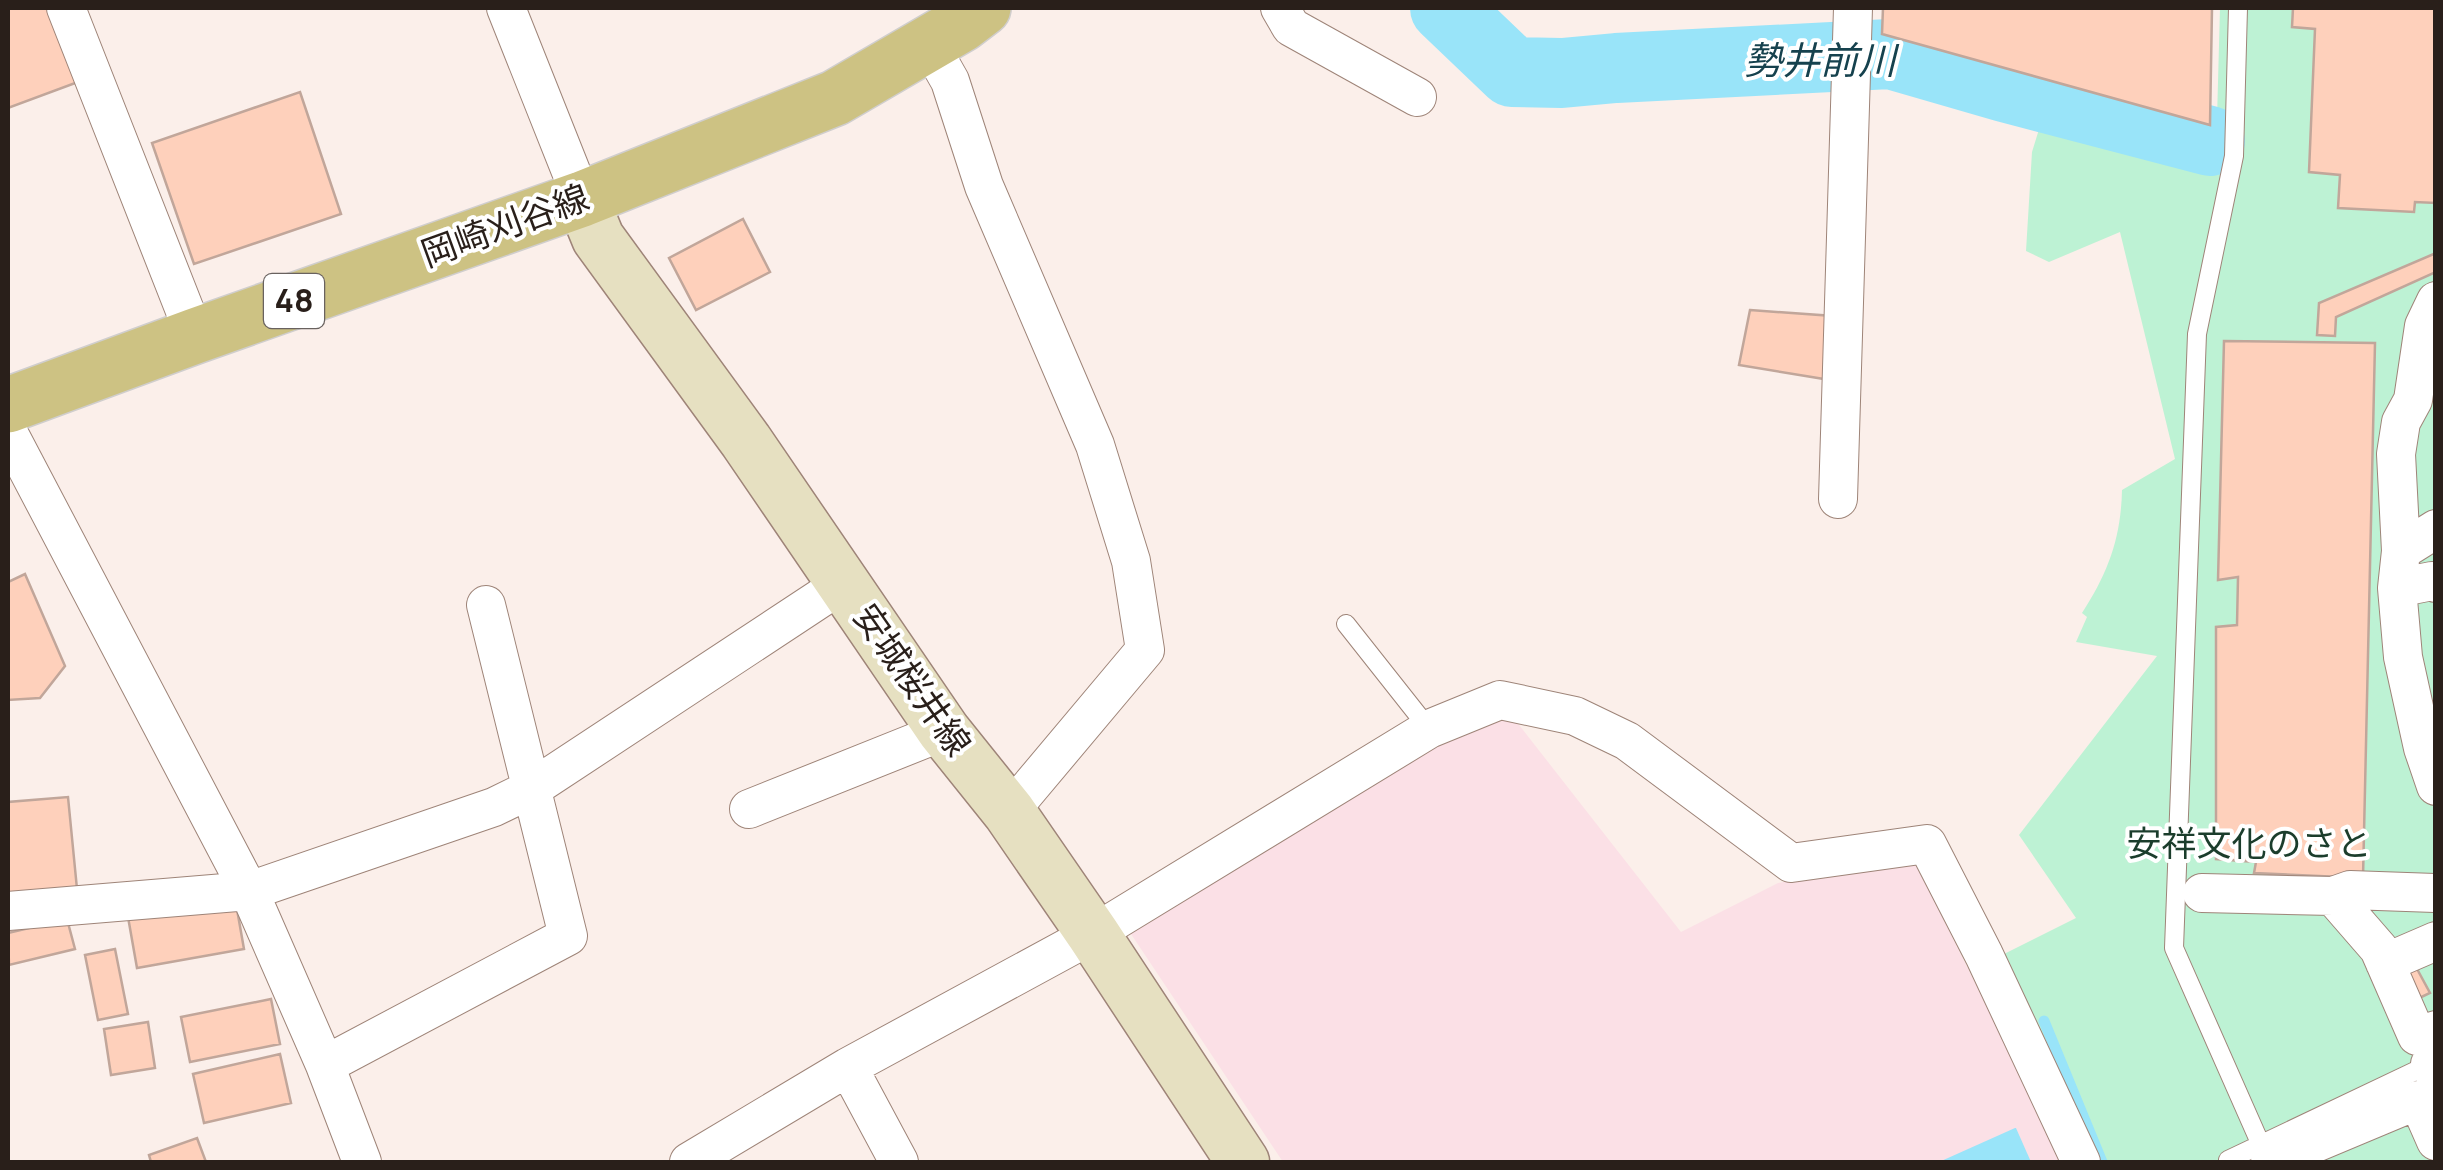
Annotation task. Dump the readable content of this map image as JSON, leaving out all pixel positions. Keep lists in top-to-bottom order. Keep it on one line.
{"streets":{"main road":["岡崎刈谷線","48","安城桜井線"]},"crossings":[["岡崎刈谷線","安城桜井線"]],"water":["勢井前川"],"parks":["安祥文化のさと"]}
